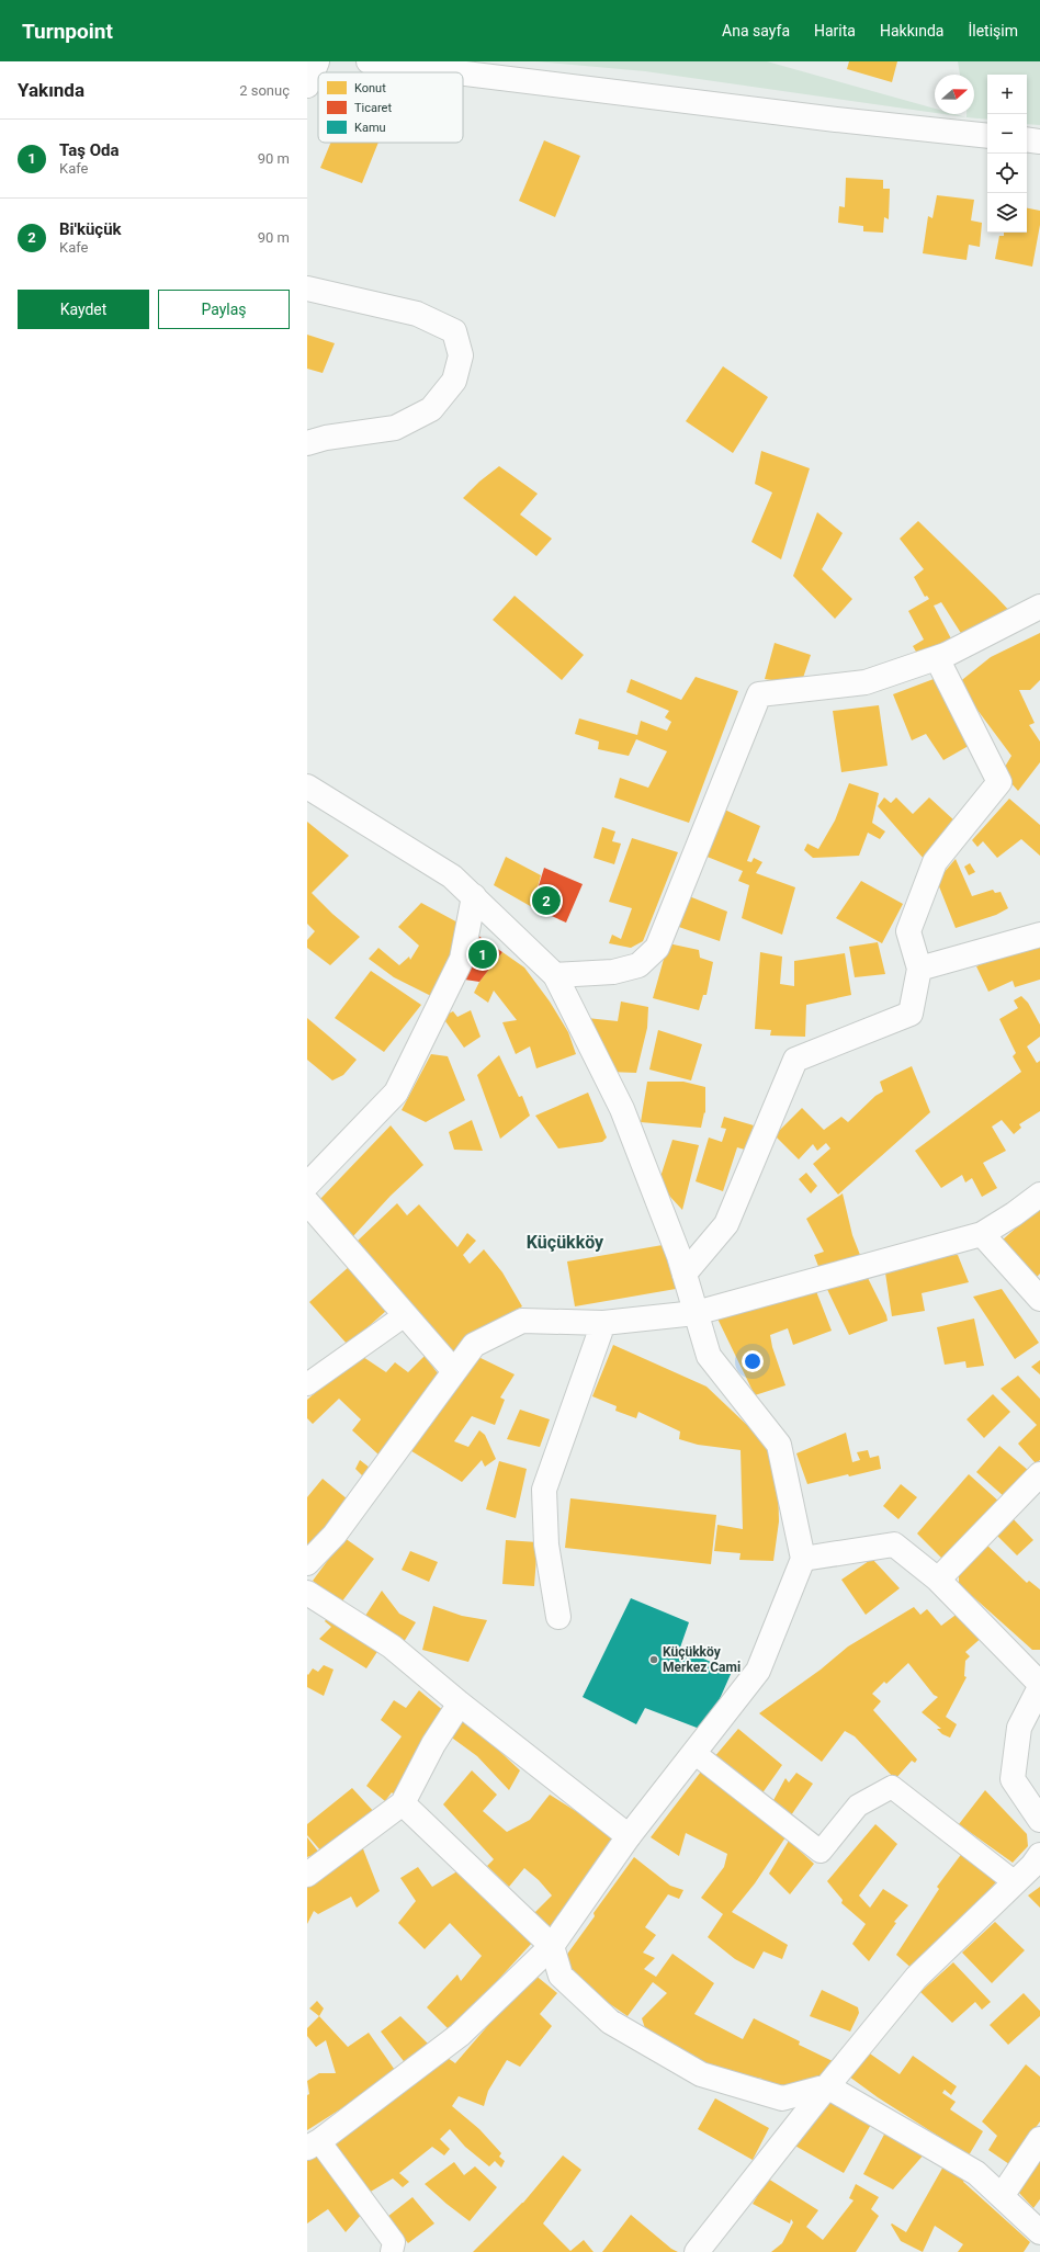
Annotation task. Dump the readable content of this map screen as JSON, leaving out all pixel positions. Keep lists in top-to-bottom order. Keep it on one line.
{"districts":["Küçükköy"],"places":["Küçükköy Merkez Cami"],"legend":["Konut","Ticaret","Kamu"],"north":"right","page":{"header":"Turnpoint","nav":["Ana sayfa","Harita","Hakkında","İletişim"],"heading":["Yakında","2 sonuç"],"map_buttons":["+","−"],"list":[{"mark":"1","name":"Taş Oda","note":"Kafe","value":"90 m"},{"mark":"2","name":"Bi'küçük","note":"Kafe","value":"90 m"}],"buttons":["Kaydet","Paylaş"],"pins":["2","1"]}}
